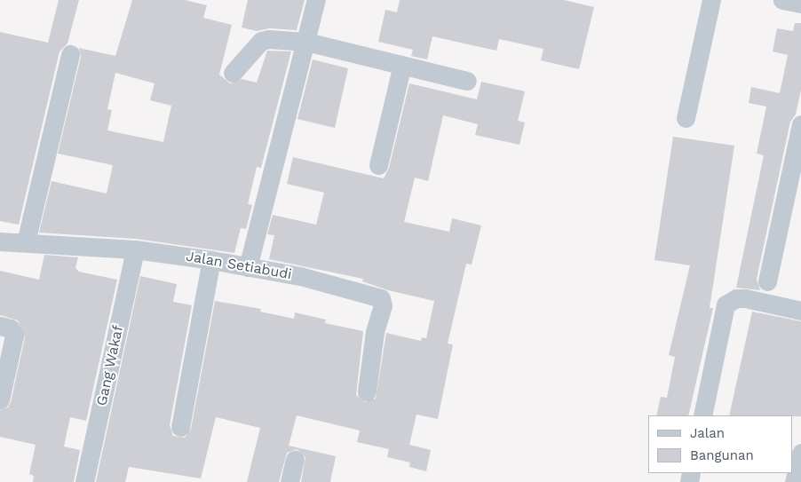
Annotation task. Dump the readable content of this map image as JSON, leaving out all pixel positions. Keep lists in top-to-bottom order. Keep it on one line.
{"streets":{"street":["Jalan Setiabudi","Gang Wakaf"]},"crossings":[["Jalan Setiabudi","Gang Wakaf"]],"legend":["Jalan","Bangunan"]}
